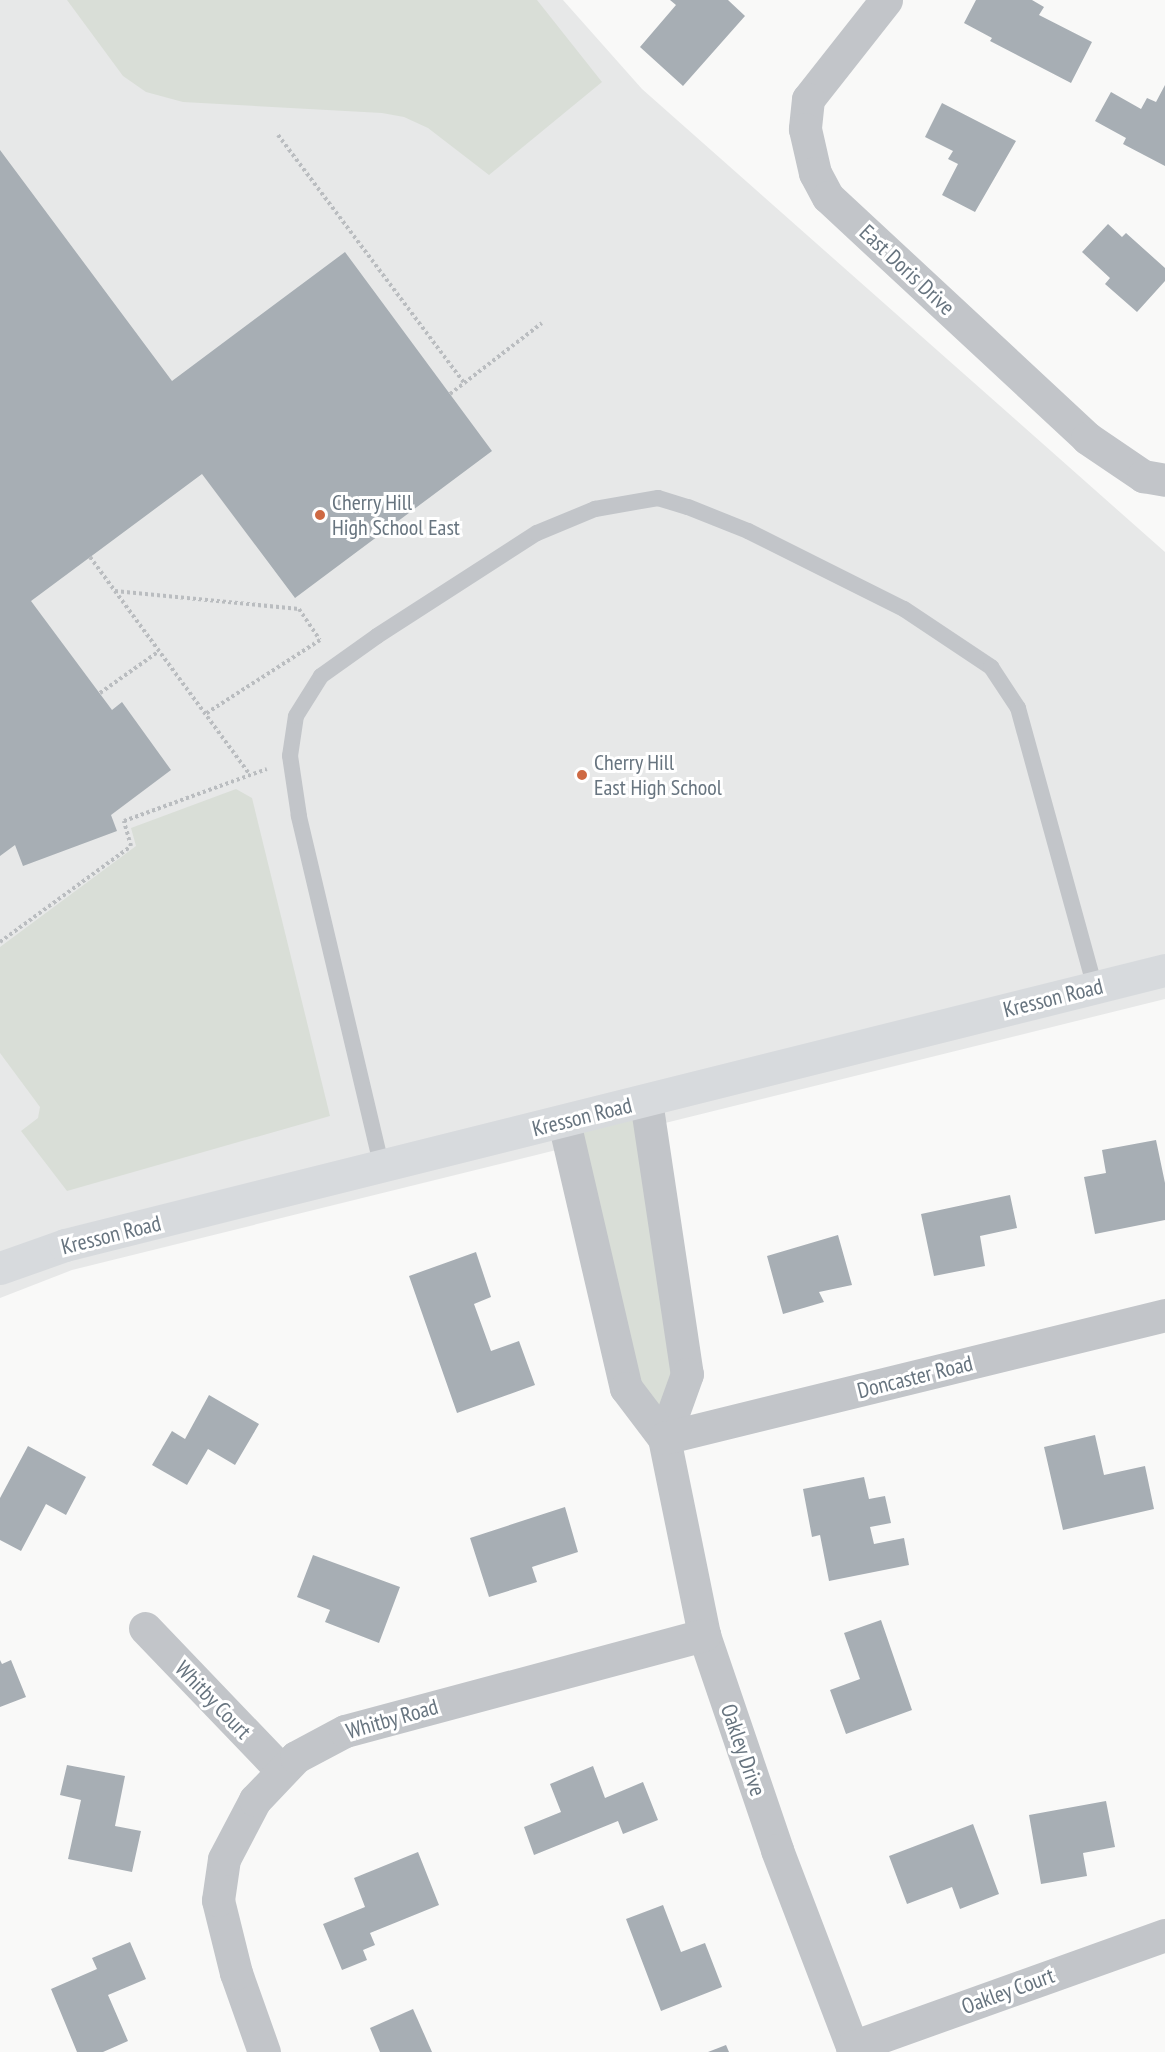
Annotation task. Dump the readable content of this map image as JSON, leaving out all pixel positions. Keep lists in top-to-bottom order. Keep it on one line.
{"streets":{"street":["East Doris Drive","Kresson Road","Doncaster Road","Whitby Court","Whitby Road","Oakley Drive","Oakley Court"]},"crossings":[["Doncaster Road","Oakley Drive"],["Whitby Court","Whitby Road"],["Whitby Road","Oakley Drive"],["Oakley Drive","Oakley Court"]],"places":["Cherry Hill High School East","Cherry Hill East High School"]}
